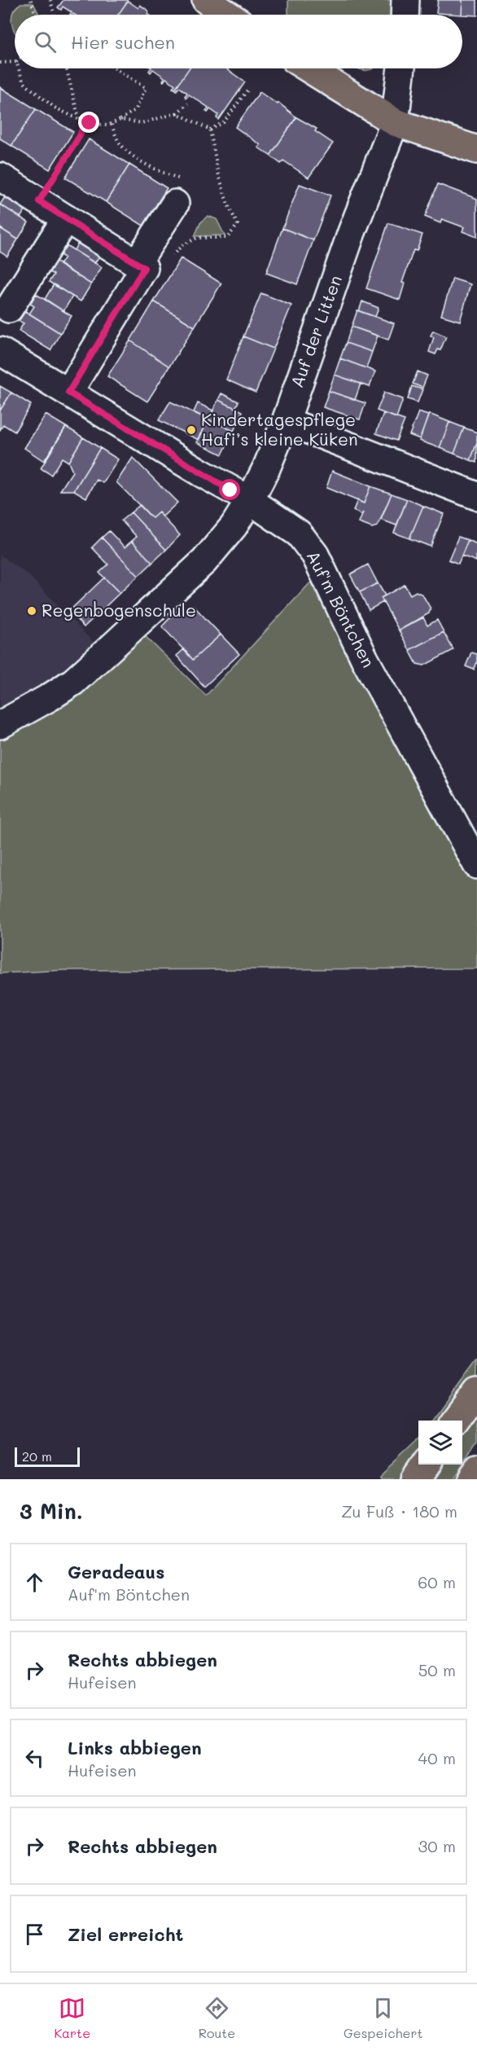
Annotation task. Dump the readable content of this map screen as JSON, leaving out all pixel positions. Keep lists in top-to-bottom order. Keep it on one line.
{"streets":{"street":["Auf der Litten","Auf'm Böntchen"]},"crossings":[["Auf der Litten","Auf'm Böntchen"]],"places":["Kindertagespflege Hafi’s kleine Küken","Regenbogenschule"],"scale_bar":"20 m","page":{"search":"Hier suchen","scale":"20 m","heading":["3 Min.","Zu Fuß · 180 m"],"list":[["Geradeaus","Auf'm Böntchen","60 m"],["Rechts abbiegen","Hufeisen","50 m"],["Links abbiegen","Hufeisen","40 m"],["Rechts abbiegen","30 m"],"Ziel erreicht"],"nav":["Karte","Route","Gespeichert"]}}
